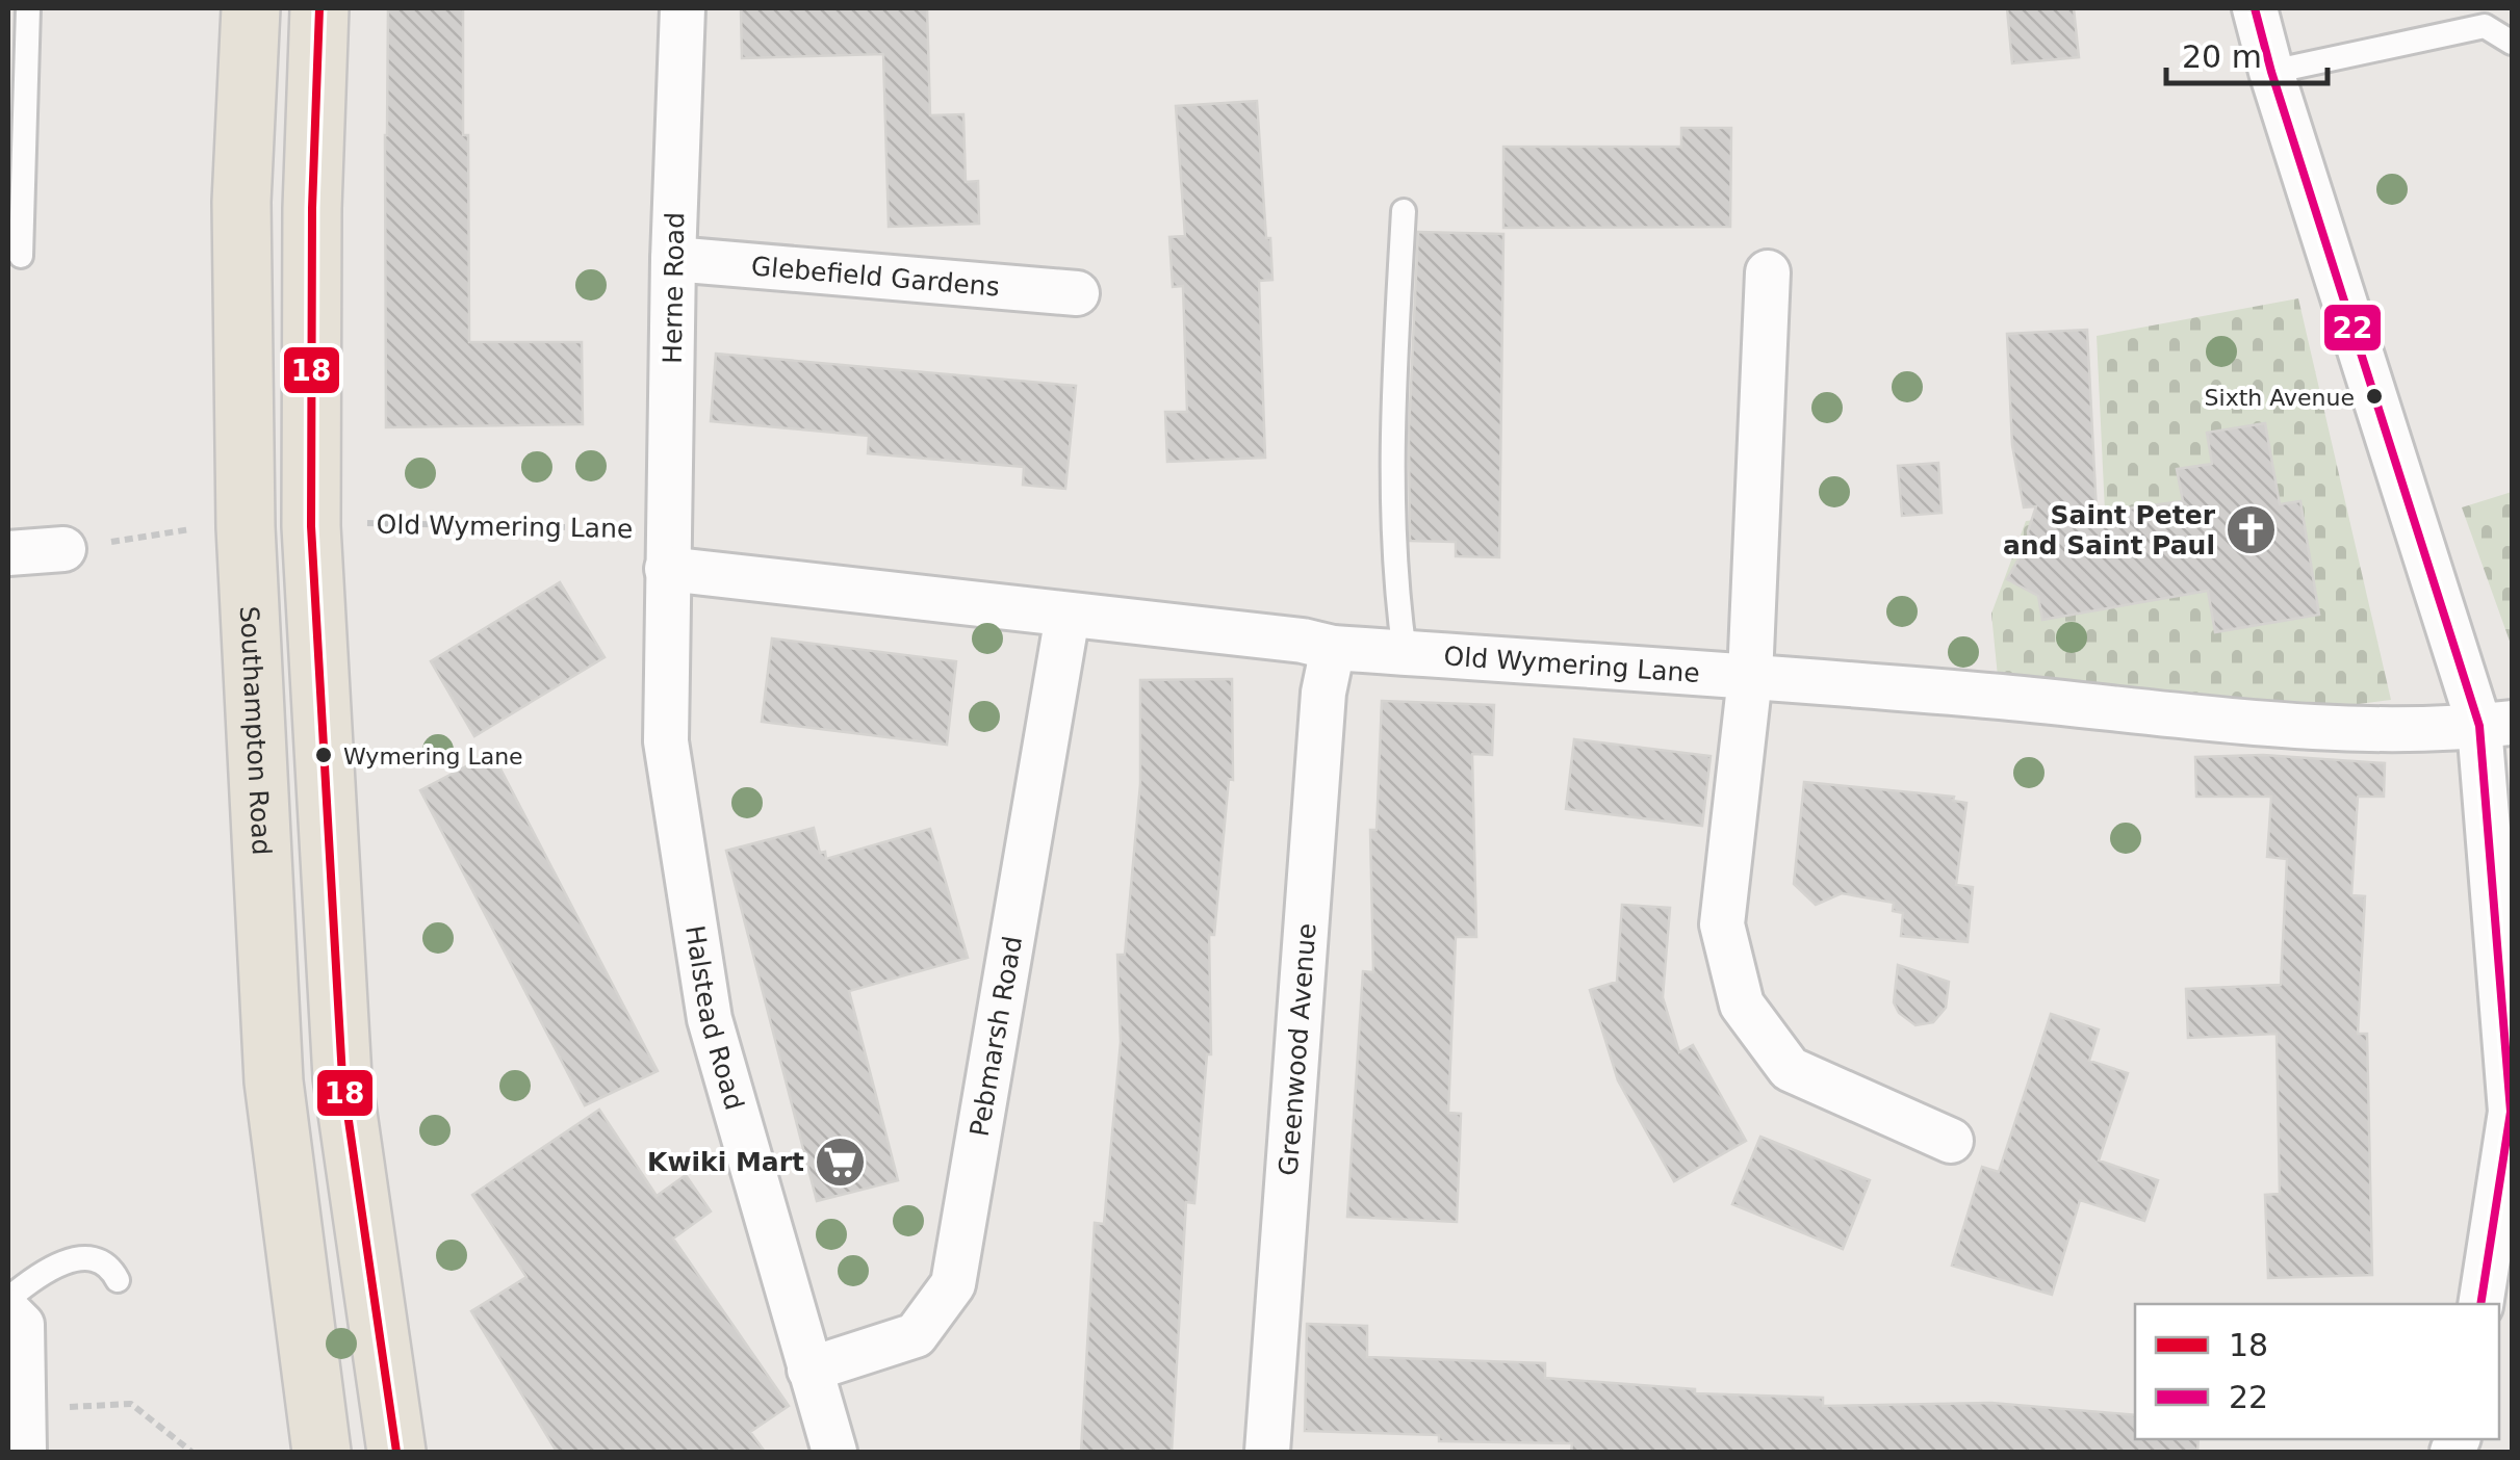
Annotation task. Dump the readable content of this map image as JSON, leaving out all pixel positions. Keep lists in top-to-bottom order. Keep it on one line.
{"streets":{"main road":["Southampton Road"],"street":["Glebefield Gardens","Herne Road","Old Wymering Lane","Halstead Road","Pebmarsh Road","Greenwood Avenue"]},"crossings":[["Glebefield Gardens","Herne Road"],["Herne Road","Old Wymering Lane"],["Herne Road","Halstead Road"],["Old Wymering Lane","Halstead Road"],["Old Wymering Lane","Pebmarsh Road"],["Old Wymering Lane","Greenwood Avenue"],["Halstead Road","Pebmarsh Road"]],"places":{"other":["Sixth Avenue","Wymering Lane"],"church":["Saint Peter and Saint Paul"],"supermarket":["Kwiki Mart"]},"lines":["transit line 18","transit line 22"],"legend":["18","22"],"scale_bar":"20 m"}
